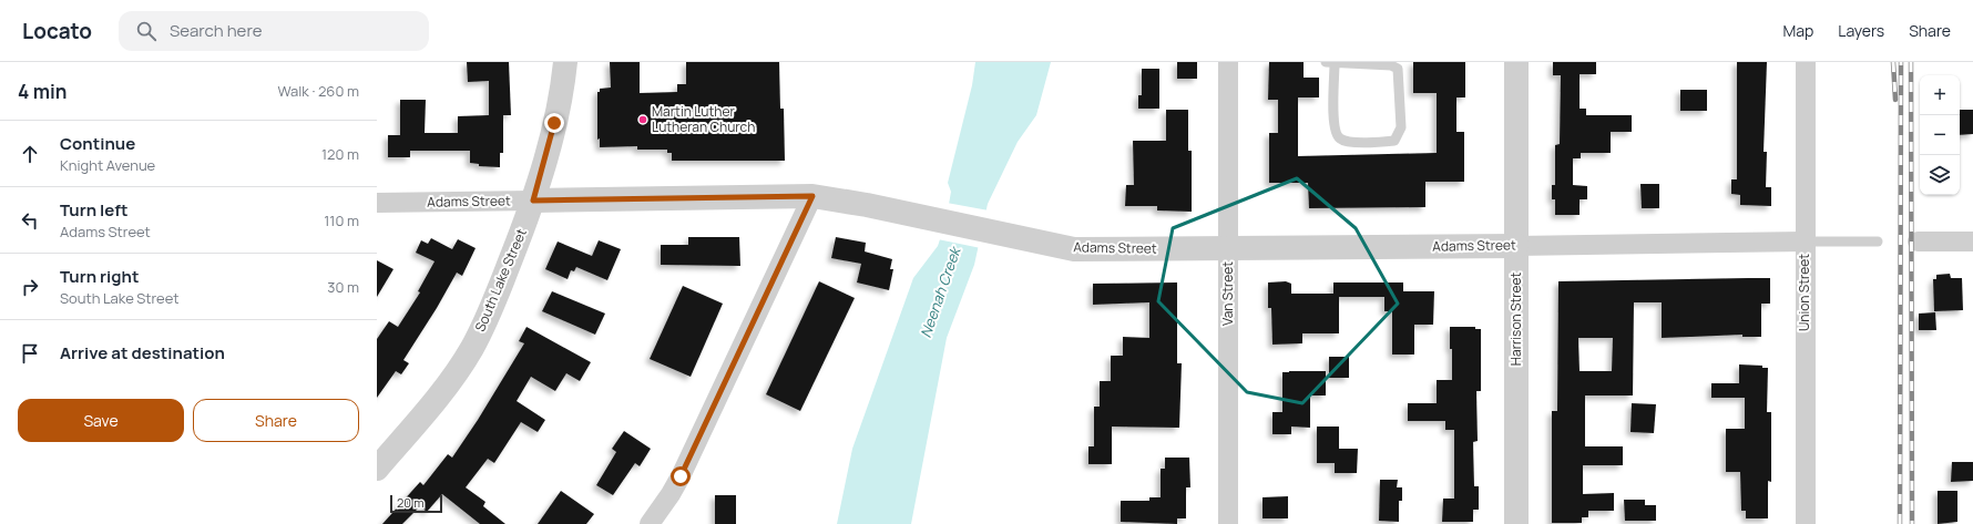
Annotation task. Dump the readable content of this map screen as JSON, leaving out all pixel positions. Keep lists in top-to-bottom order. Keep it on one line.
{"streets":{"street":["Adams Street","South Lake Street","Union Street","Van Street","Harrison Street"]},"crossings":[["Adams Street","South Lake Street"],["Adams Street","Union Street"],["Adams Street","Van Street"],["Adams Street","Harrison Street"]],"water":["Neenah Creek"],"places":["Martin Luther Lutheran Church"],"scale_bar":"20 m","page":{"header":"Locato","search":"Search here","nav":["Map","Layers","Share"],"heading":["4 min","Walk · 260 m"],"map_buttons":["+","−"],"list":[["Continue","Knight Avenue","120 m"],["Turn left","Adams Street","110 m"],["Turn right","South Lake Street","30 m"],"Arrive at destination"],"buttons":["Save","Share"],"scale":"20 m"}}
